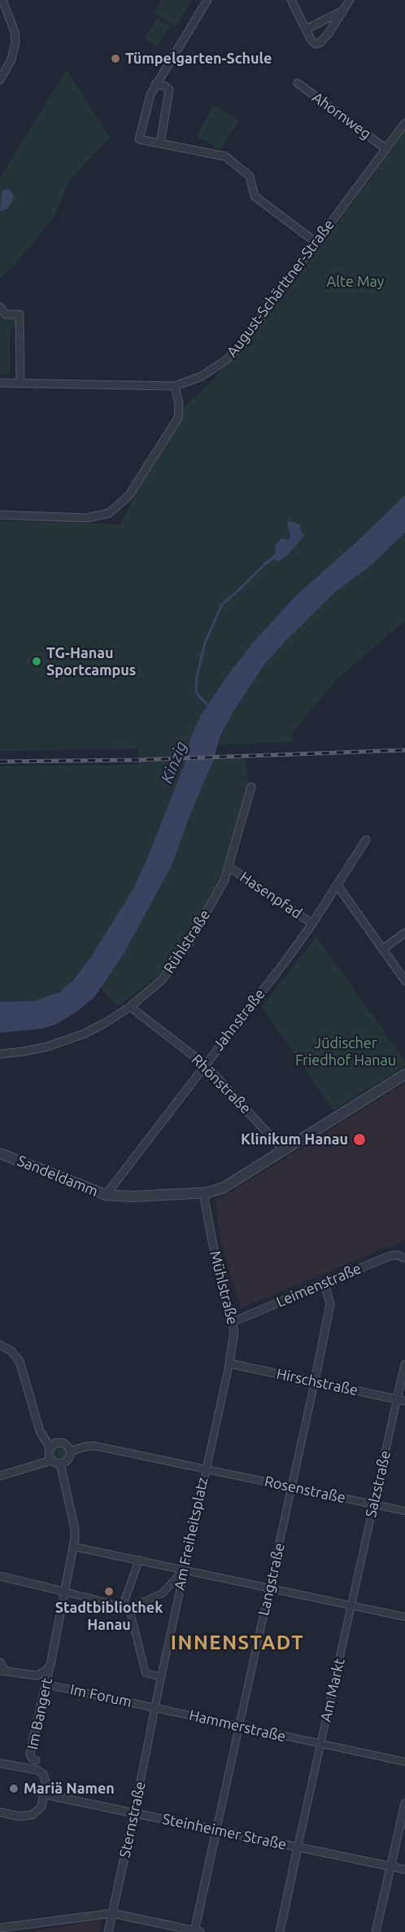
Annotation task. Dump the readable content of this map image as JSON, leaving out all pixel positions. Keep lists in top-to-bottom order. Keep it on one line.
{"streets":{"street":["Ahornweg","August-Schärttner-Straße","Hasenpfad","Rühlstraße","Jahnstraße","Rhönstraße","Sandeldamm","Leimenstraße","Mühlstraße","Hirschstraße","Salzstraße","Rosenstraße","Am Freiheitsplatz","Langstraße","Am Markt","Im Forum","Im Bangert","Hammerstraße","Sternstraße","Steinheimer Straße"]},"crossings":[["Ahornweg","August-Schärttner-Straße"],["Hasenpfad","Rühlstraße"],["Hasenpfad","Jahnstraße"],["Rühlstraße","Rhönstraße"],["Jahnstraße","Rhönstraße"],["Jahnstraße","Sandeldamm"],["Rhönstraße","Sandeldamm"],["Sandeldamm","Mühlstraße"],["Leimenstraße","Mühlstraße"],["Leimenstraße","Langstraße"],["Mühlstraße","Hirschstraße"],["Mühlstraße","Rosenstraße"],["Mühlstraße","Am Freiheitsplatz"],["Hirschstraße","Salzstraße"],["Hirschstraße","Langstraße"],["Salzstraße","Rosenstraße"],["Salzstraße","Am Markt"],["Rosenstraße","Am Freiheitsplatz"],["Rosenstraße","Langstraße"],["Am Freiheitsplatz","Im Forum"],["Am Freiheitsplatz","Hammerstraße"],["Am Freiheitsplatz","Sternstraße"],["Langstraße","Hammerstraße"],["Langstraße","Steinheimer Straße"],["Am Markt","Hammerstraße"],["Am Markt","Steinheimer Straße"],["Im Forum","Im Bangert"],["Im Forum","Hammerstraße"],["Im Forum","Sternstraße"],["Im Bangert","Steinheimer Straße"],["Hammerstraße","Sternstraße"],["Sternstraße","Steinheimer Straße"]],"districts":["INNENSTADT"],"water":["Kinzig"],"parks":["Alte May","Jüdischer Friedhof Hanau"],"places":["Tümpelgarten-Schule","TG-Hanau Sportcampus","Klinikum Hanau","Stadtbibliothek Hanau","Mariä Namen"]}
